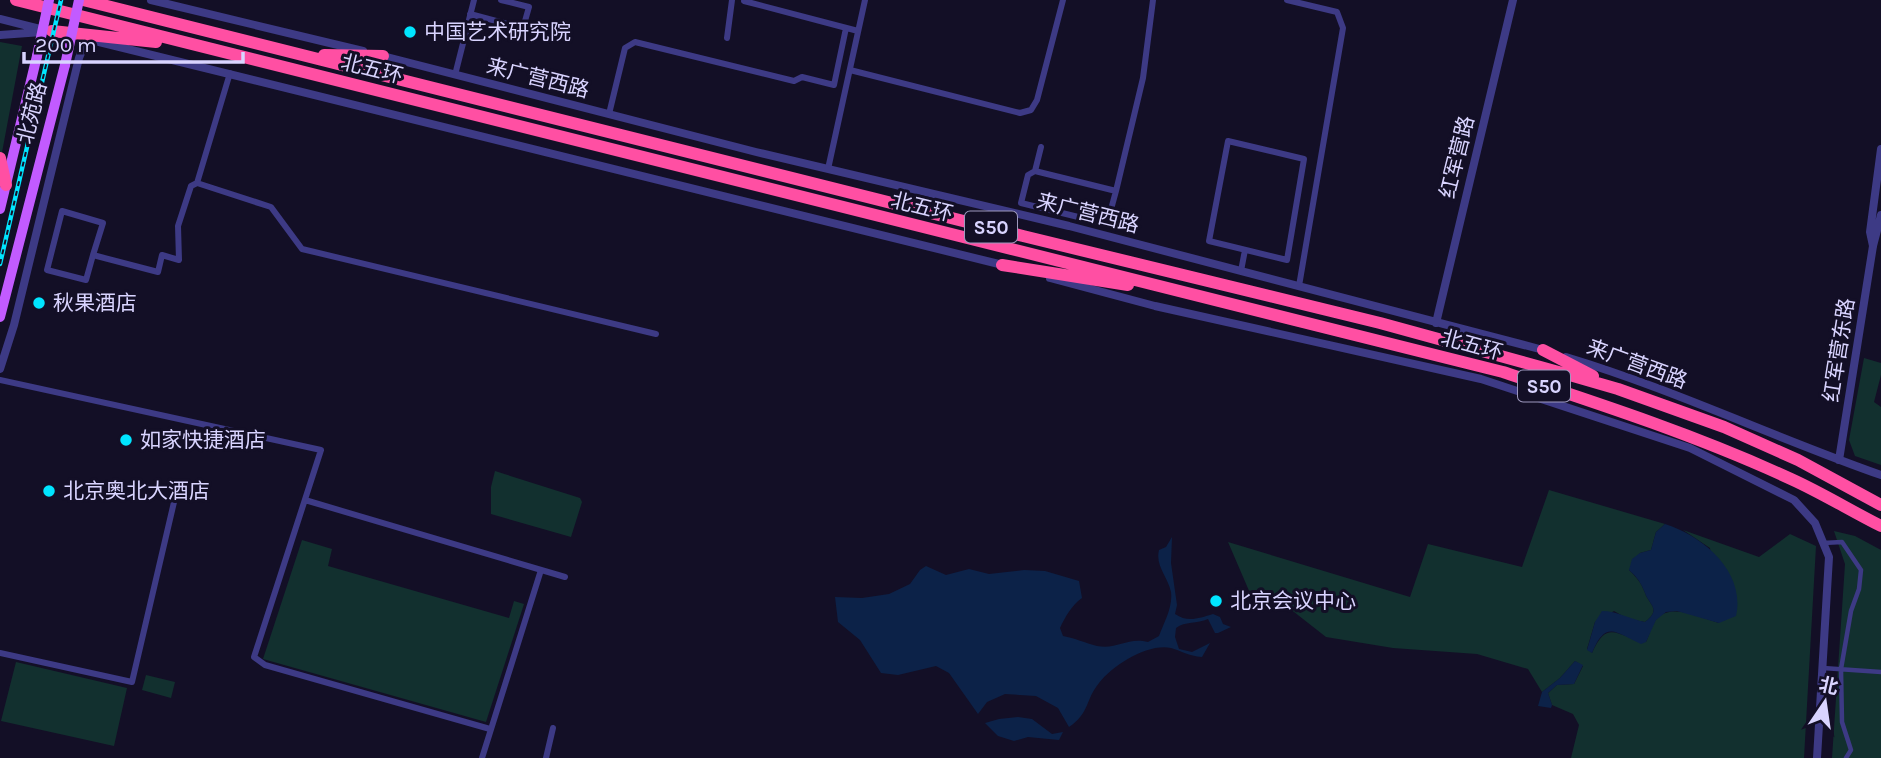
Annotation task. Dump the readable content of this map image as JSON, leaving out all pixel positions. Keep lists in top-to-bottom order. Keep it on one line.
{"streets":{"highway":["北五环","S50"],"main road":["北苑路"],"street":["来广营西路","红军营路","红军营东路"]},"crossings":[["北五环","北苑路"],["来广营西路","红军营路"],["来广营西路","红军营东路"]],"places":["中国艺术研究院","秋果酒店","如家快捷酒店","北京奥北大酒店","北京会议中心"],"scale_bar":"200 m","north":"top"}
